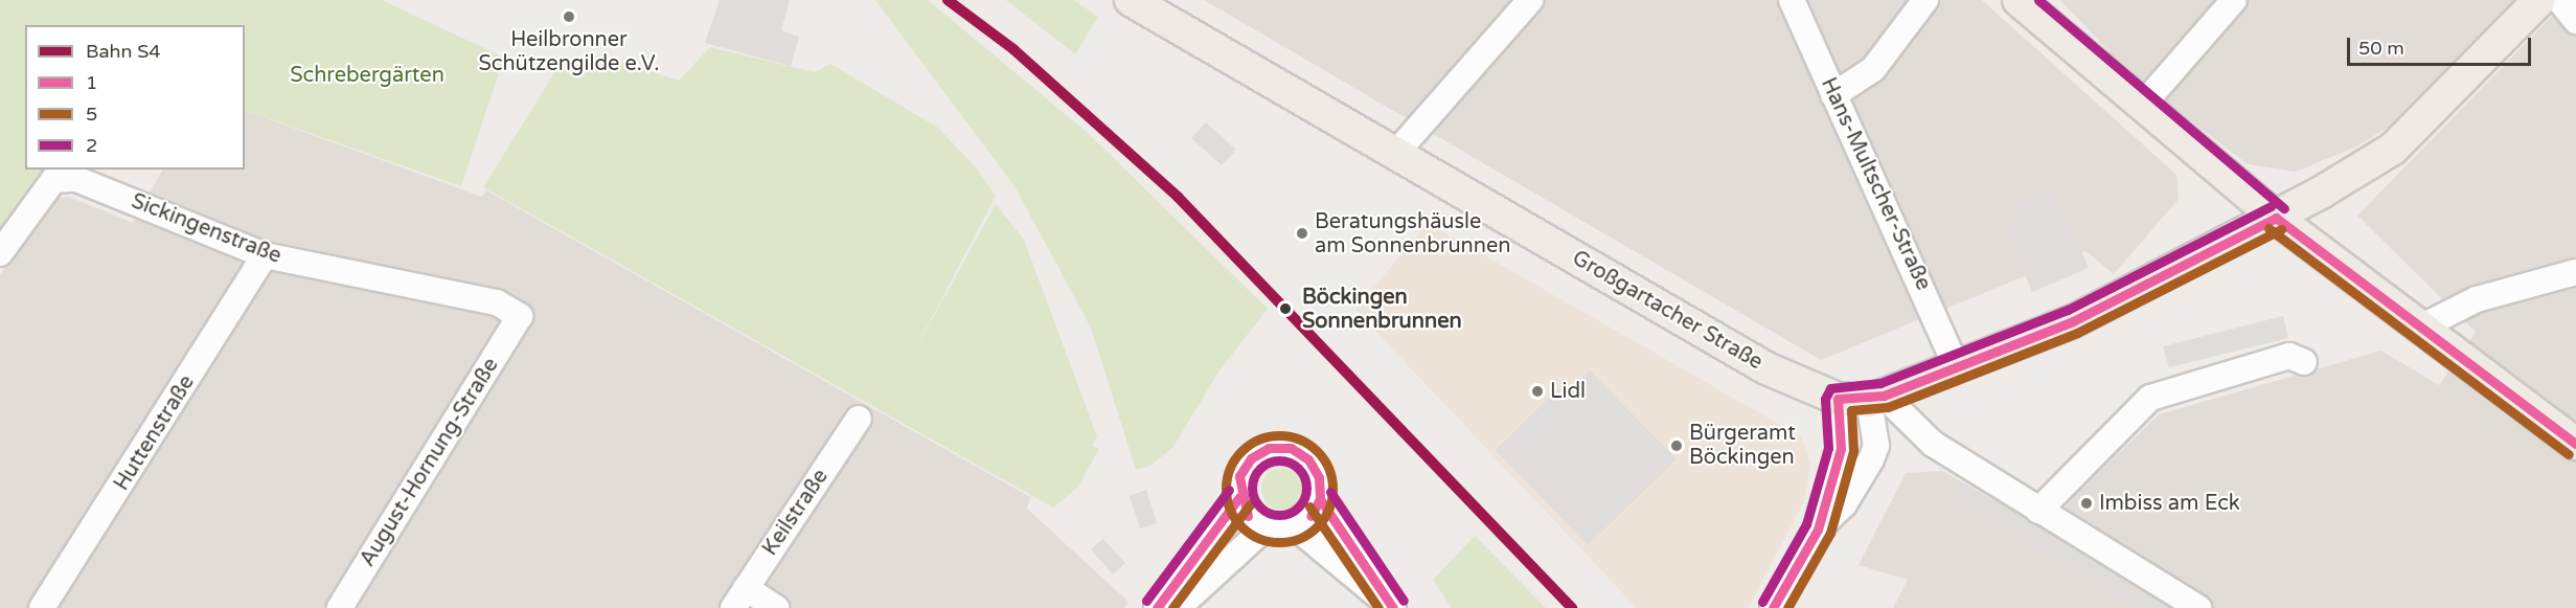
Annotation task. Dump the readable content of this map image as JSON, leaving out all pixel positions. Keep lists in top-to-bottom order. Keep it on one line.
{"streets":{"main road":["Großgartacher Straße"],"street":["Hans-Multscher-Straße","Sickingenstraße","Huttenstraße","August-Hornung-Straße","Keilstraße"]},"crossings":[["Sickingenstraße","Huttenstraße"],["Sickingenstraße","August-Hornung-Straße"]],"parks":["Schrebergärten"],"places":["Heilbronner Schützengilde e.V.","Beratungshäusle am Sonnenbrunnen","Böckingen Sonnenbrunnen","Lidl","Bürgeramt Böckingen","Imbiss am Eck"],"lines":["rail line S4","transit line 2","transit line 1","transit line 5"],"legend":["Bahn S4","1","5","2"],"scale_bar":"50 m"}
